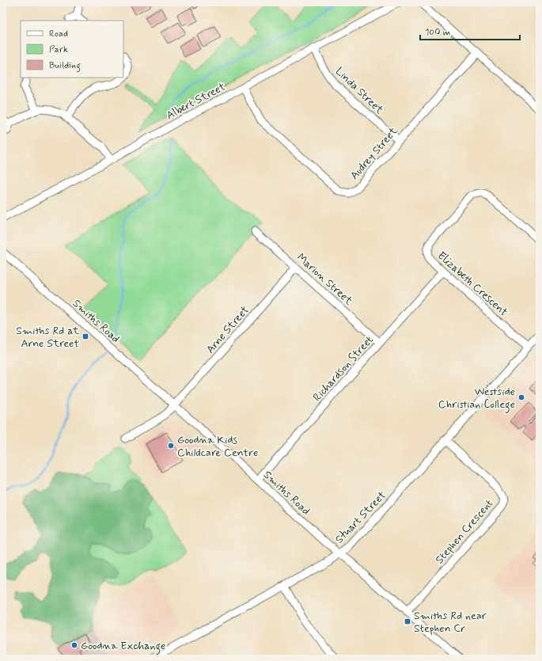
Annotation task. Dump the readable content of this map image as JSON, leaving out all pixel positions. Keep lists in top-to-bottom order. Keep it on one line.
{"streets":{"street":["Linda Street","Albert Street","Audrey Street","Marion Street","Elizabeth Crescent","Smiths Road","Arne Street","Richardson Street","Stuart Street","Stephen Crescent"]},"crossings":[["Linda Street","Albert Street"],["Linda Street","Audrey Street"],["Albert Street","Audrey Street"],["Marion Street","Arne Street"],["Marion Street","Richardson Street"],["Elizabeth Crescent","Richardson Street"],["Elizabeth Crescent","Stuart Street"],["Smiths Road","Arne Street"],["Smiths Road","Richardson Street"],["Smiths Road","Stuart Street"],["Smiths Road","Stephen Crescent"],["Stuart Street","Stephen Crescent"]],"places":{"transit":["Smiths Rd at Arne Street","Smiths Rd near Stephen Cr"],"other":["Westside Christian College","Goodna Kids Childcare Centre","Goodna Exchange"]},"legend":["Road","Park","Building"],"scale_bar":"100 m"}
